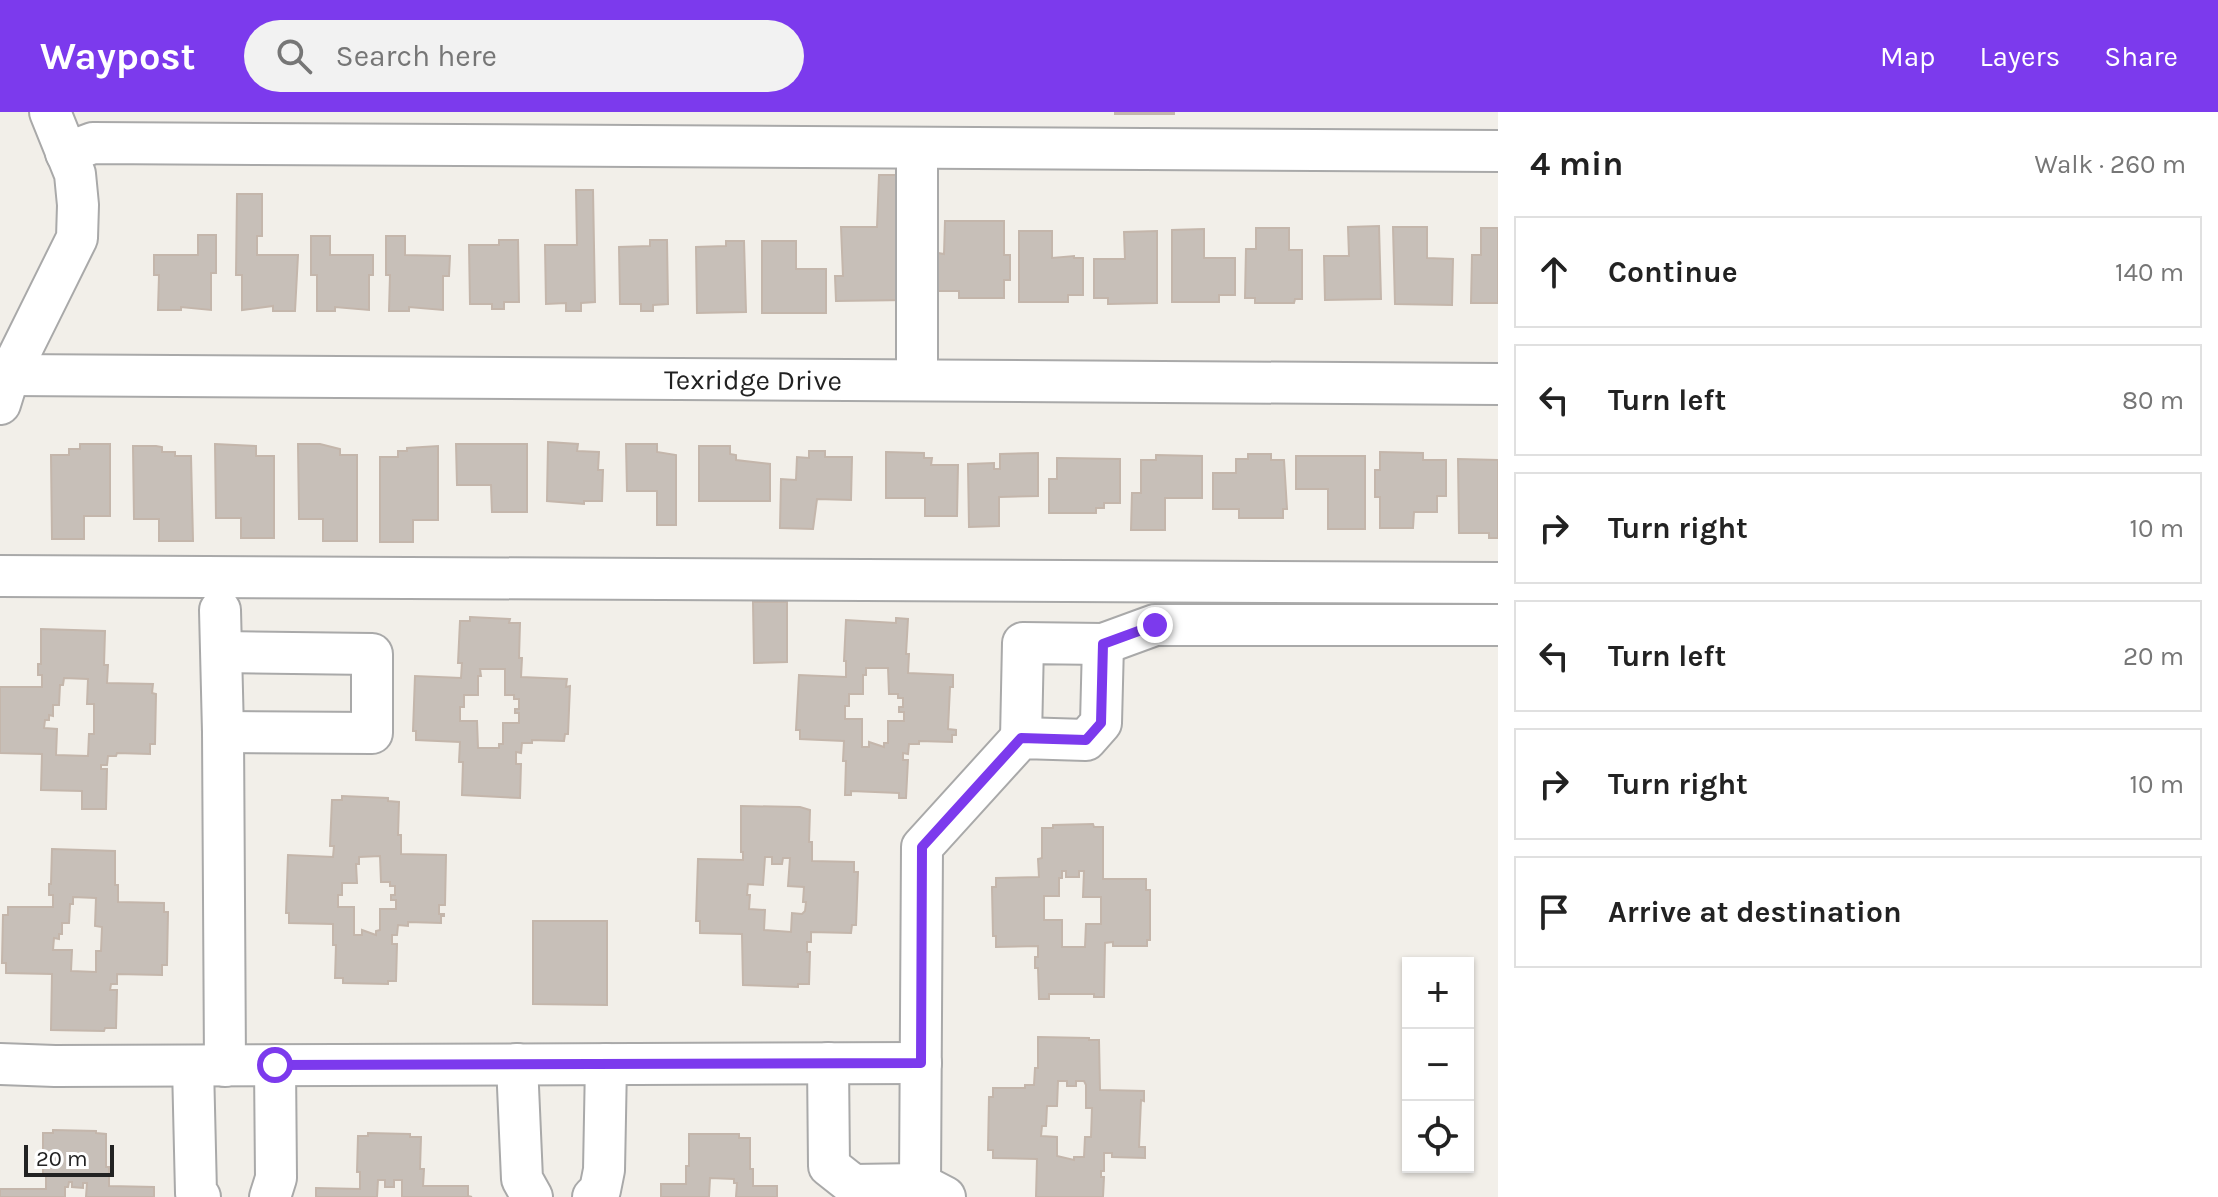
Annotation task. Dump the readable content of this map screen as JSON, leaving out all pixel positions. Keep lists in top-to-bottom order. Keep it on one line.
{"streets":{"street":["Texridge Drive"]},"scale_bar":"20 m","page":{"header":"Waypost","search":"Search here","nav":["Map","Layers","Share"],"heading":["4 min","Walk · 260 m"],"list":[["Continue","140 m"],["Turn left","80 m"],["Turn right","10 m"],["Turn left","20 m"],["Turn right","10 m"],"Arrive at destination"],"map_buttons":["+","−"],"scale":"20 m"}}
